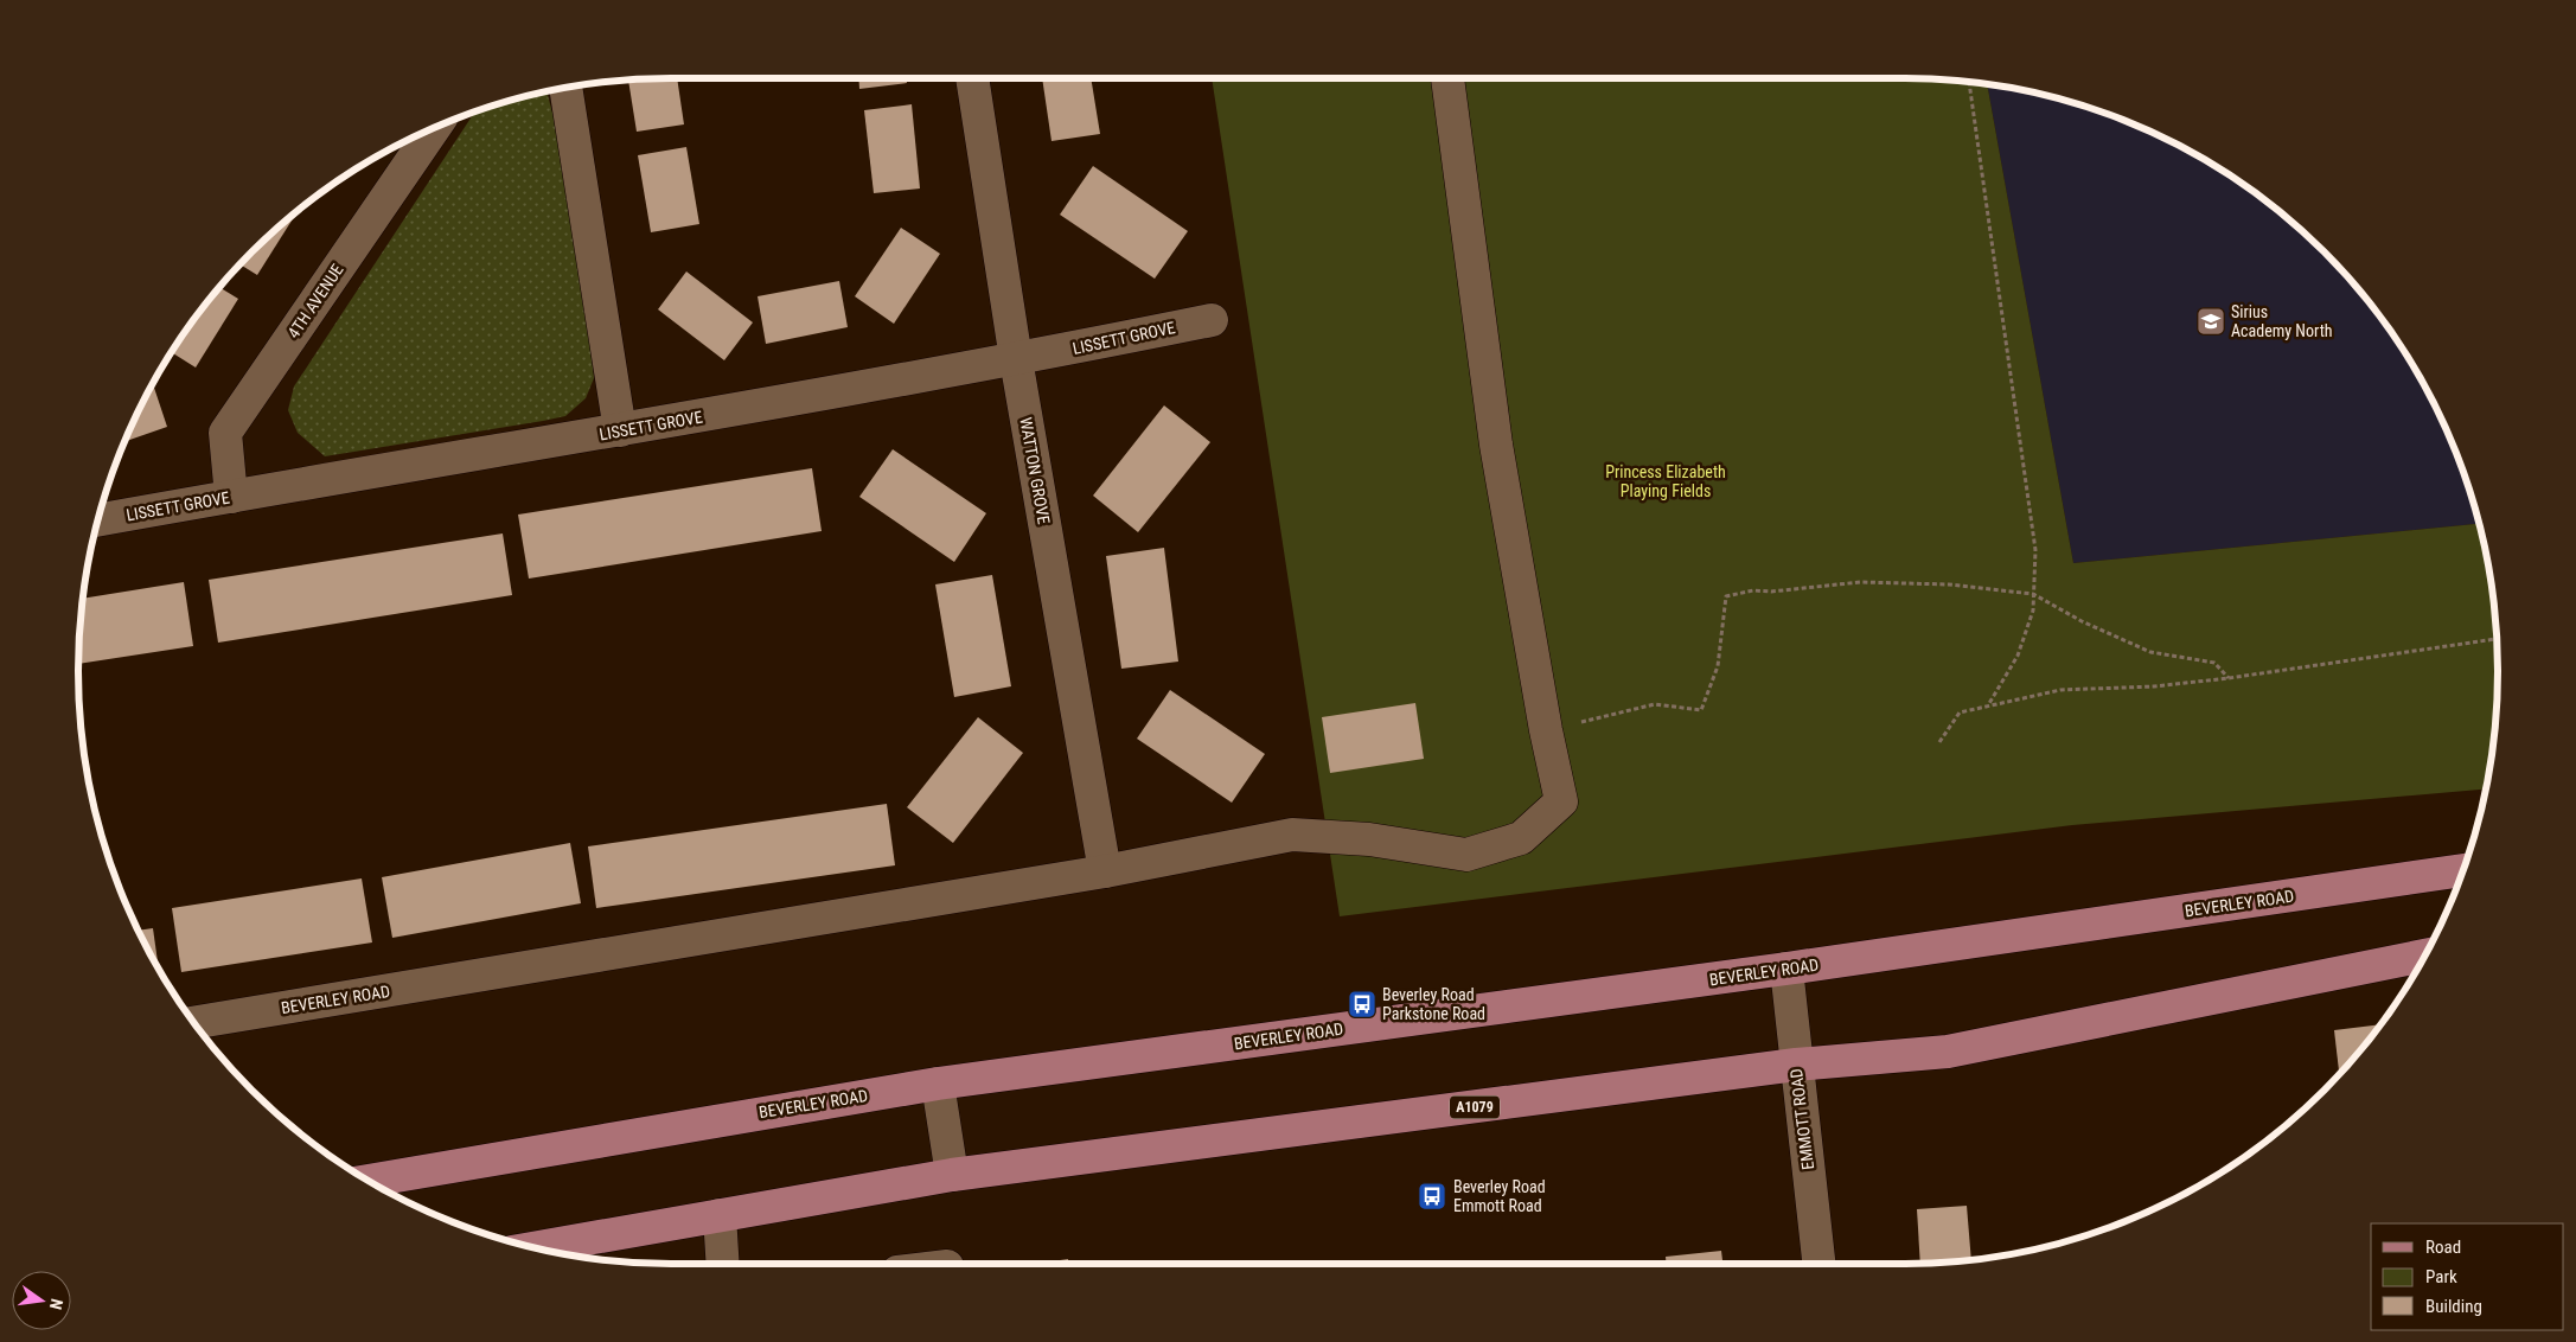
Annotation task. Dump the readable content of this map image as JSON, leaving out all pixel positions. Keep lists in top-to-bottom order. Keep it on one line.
{"streets":{"main road":["BEVERLEY ROAD","A1079"],"street":["4TH AVENUE","LISSETT GROVE","WATTON GROVE","EMMOTT ROAD"]},"crossings":[["4TH AVENUE","LISSETT GROVE"],["LISSETT GROVE","WATTON GROVE"],["WATTON GROVE","BEVERLEY ROAD"],["BEVERLEY ROAD","EMMOTT ROAD"],["A1079","EMMOTT ROAD"]],"parks":["Princess Elizabeth Playing Fields"],"places":{"school or university":["Sirius Academy North"],"bus stop":["Beverley Road Parkstone Road","Beverley Road Emmott Road"]},"legend":["Road","Park","Building"],"north":"right"}
